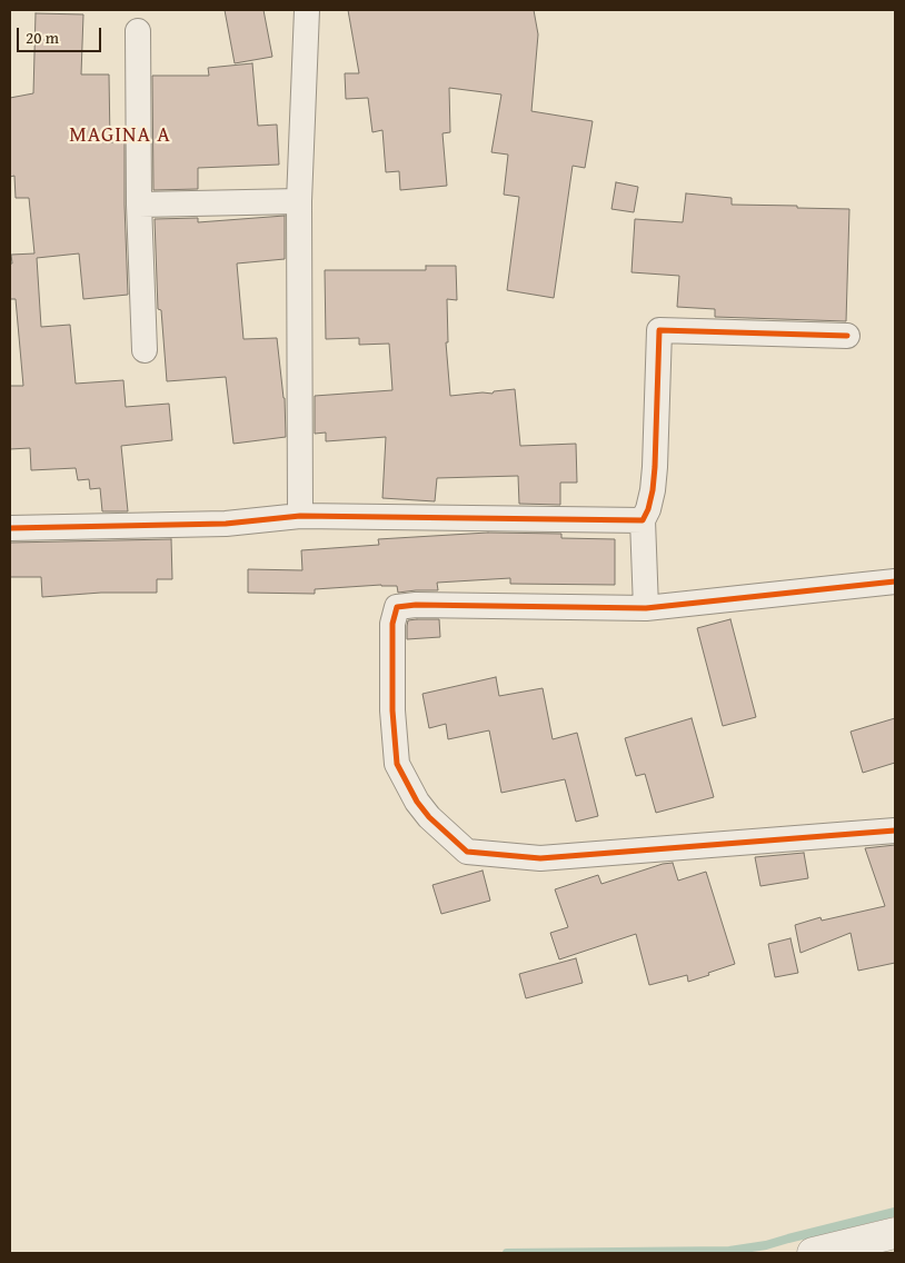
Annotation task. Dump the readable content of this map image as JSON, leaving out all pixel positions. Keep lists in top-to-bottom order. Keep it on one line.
{"districts":["MAGINA A"],"scale_bar":"20 m"}
